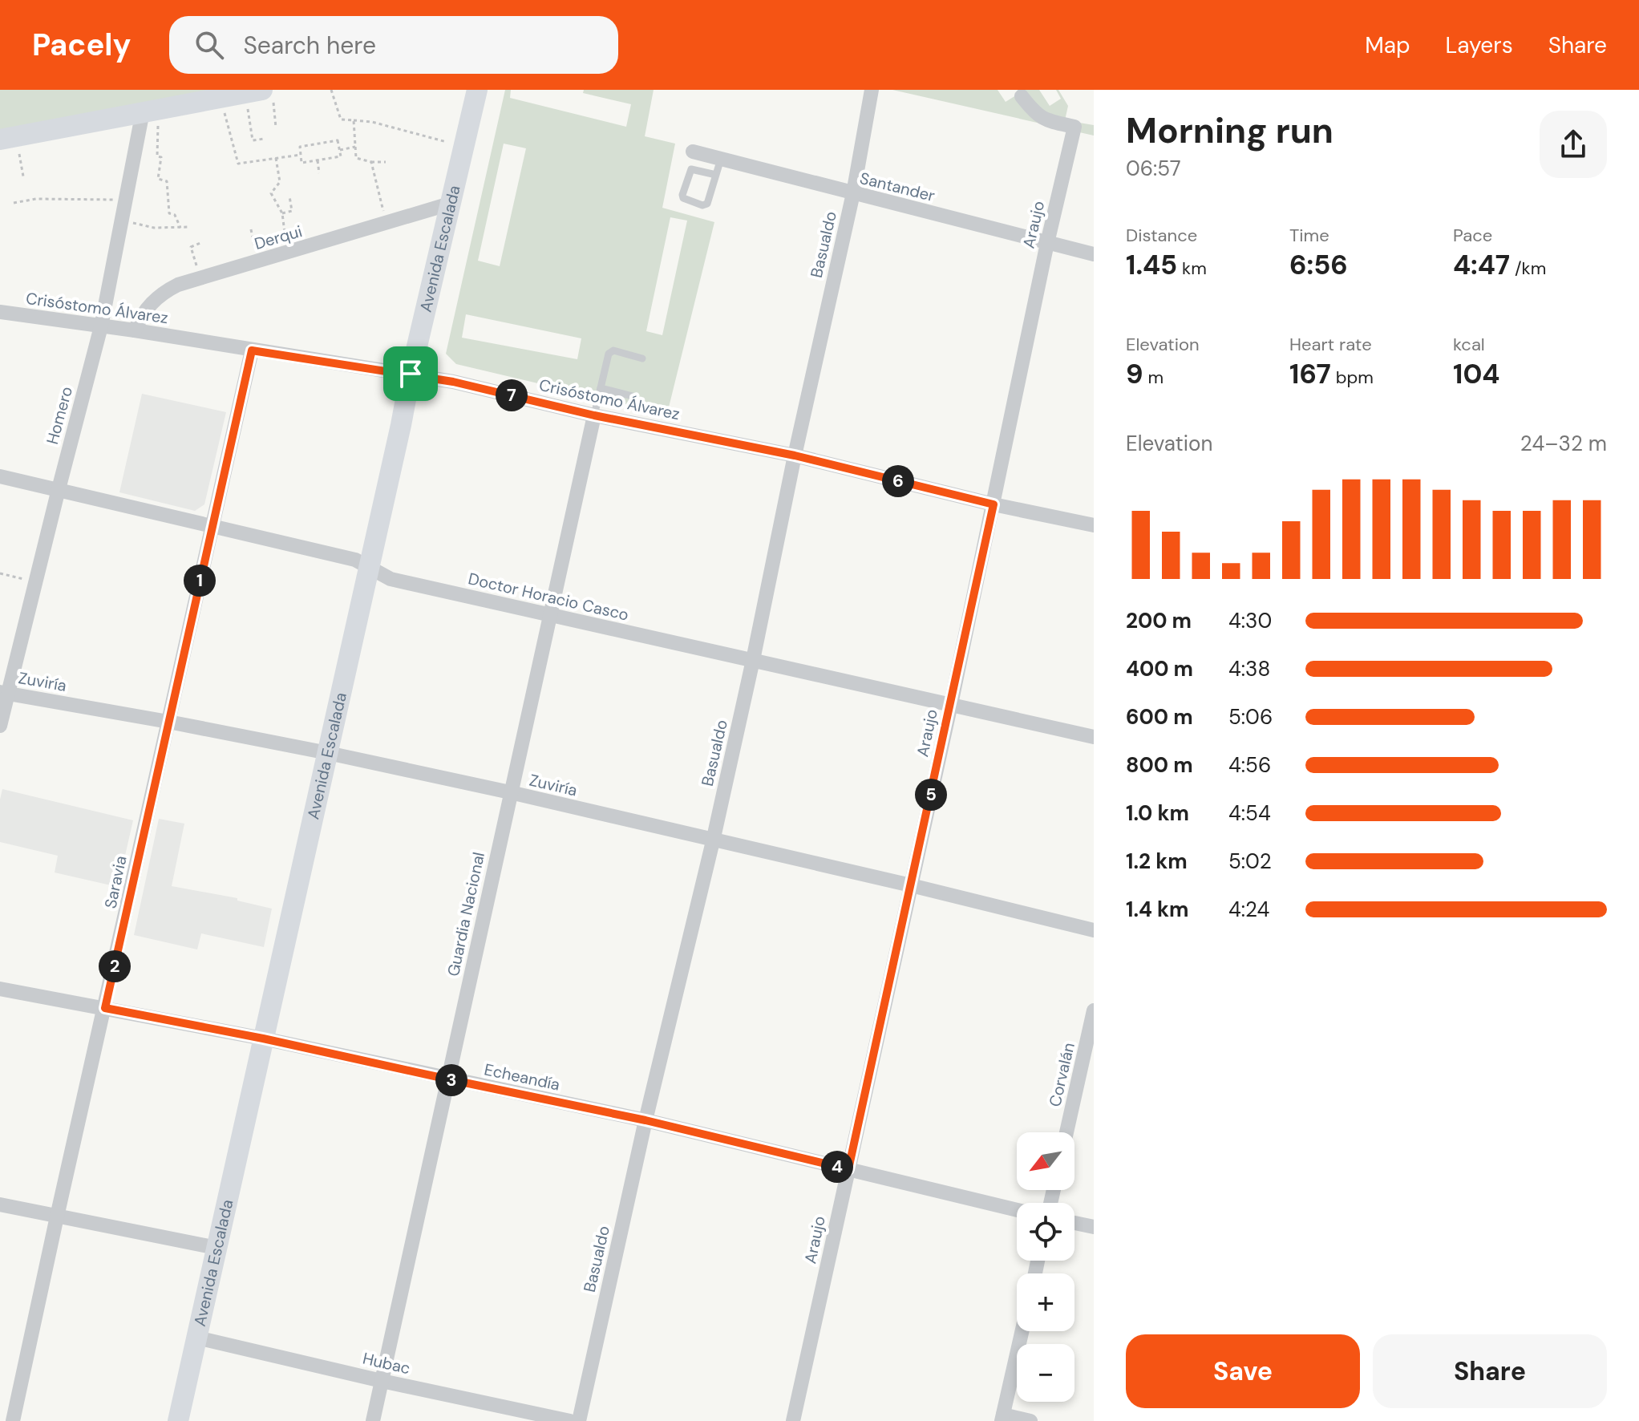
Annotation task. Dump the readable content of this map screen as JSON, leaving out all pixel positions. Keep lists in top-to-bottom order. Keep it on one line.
{"streets":{"main road":["Avenida Escalada"],"street":["Santander","Araujo","Derqui","Basualdo","Crisóstomo Álvarez","Homero","Doctor Horacio Casco","Zuviría","Saravia","Guardia Nacional","Corvalán","Echeandía","Hubac"]},"crossings":[["Santander","Araujo"],["Santander","Basualdo"],["Araujo","Crisóstomo Álvarez"],["Araujo","Doctor Horacio Casco"],["Araujo","Zuviría"],["Araujo","Echeandía"],["Derqui","Avenida Escalada"],["Derqui","Crisóstomo Álvarez"],["Basualdo","Crisóstomo Álvarez"],["Basualdo","Doctor Horacio Casco"],["Basualdo","Zuviría"],["Basualdo","Echeandía"],["Avenida Escalada","Crisóstomo Álvarez"],["Avenida Escalada","Doctor Horacio Casco"],["Avenida Escalada","Zuviría"],["Avenida Escalada","Echeandía"],["Avenida Escalada","Hubac"],["Crisóstomo Álvarez","Homero"],["Crisóstomo Álvarez","Saravia"],["Crisóstomo Álvarez","Guardia Nacional"],["Homero","Doctor Horacio Casco"],["Homero","Zuviría"],["Doctor Horacio Casco","Saravia"],["Doctor Horacio Casco","Guardia Nacional"],["Zuviría","Saravia"],["Zuviría","Guardia Nacional"],["Saravia","Echeandía"],["Guardia Nacional","Echeandía"],["Guardia Nacional","Hubac"]],"north":"bottom left","page":{"header":"Pacely","search":"Search here","nav":["Map","Layers","Share"],"heading":["Morning run","06:57"],"stats":[["Distance","1.45 km"],["Time","6:56"],["Pace","4:47 /km"],["Elevation","9 m"],["Heart rate","167 bpm"],["kcal","104"]],"pins":["7","6","1","5","2","3","4"],"chart":["Elevation","24–32 m"],"list":[{"name":"200 m","note":"4:30"},{"name":"400 m","note":"4:38"},{"name":"600 m","note":"5:06"},{"name":"800 m","note":"4:56"},{"name":"1.0 km","note":"4:54"},{"name":"1.2 km","note":"5:02"},{"name":"1.4 km","note":"4:24"}],"map_buttons":["+","−"],"buttons":["Save","Share"]}}
